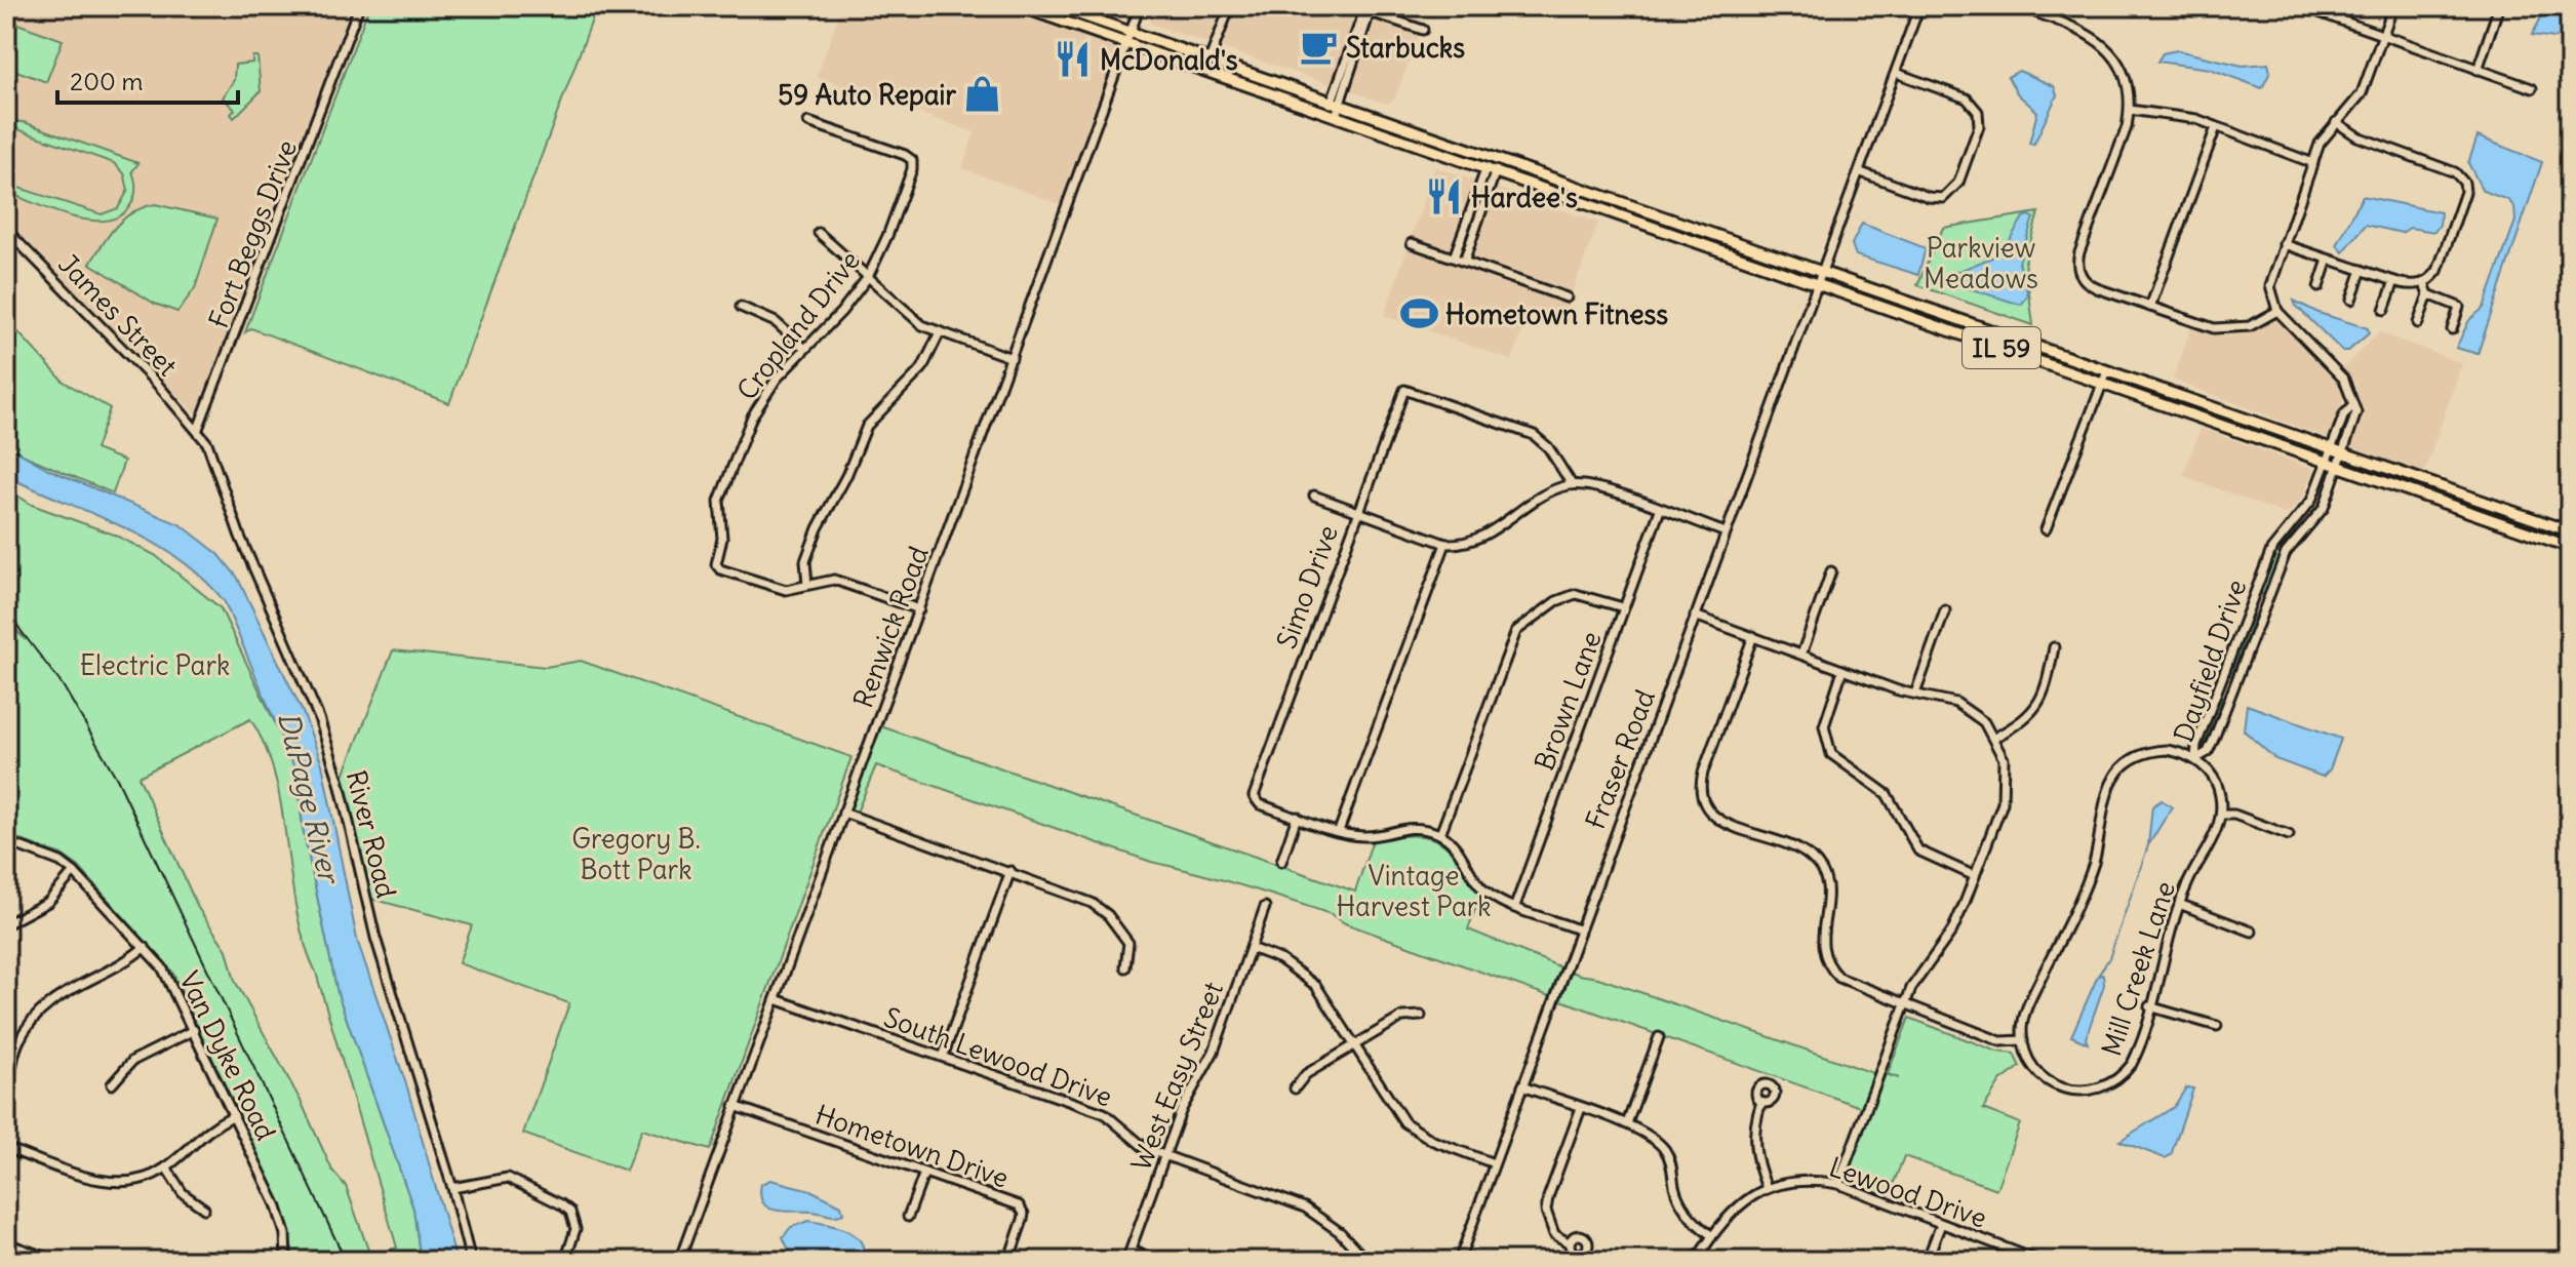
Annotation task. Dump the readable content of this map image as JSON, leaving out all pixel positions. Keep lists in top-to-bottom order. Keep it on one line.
{"streets":{"main road":["IL 59"],"street":["Fort Beggs Drive","James Street","Cropland Drive","Simo Drive","Renwick Road","Dayfield Drive","Brown Lane","Fraser Road","River Road","Mill Creek Lane","Van Dyke Road","South Lewood Drive","West Easy Street","Hometown Drive","Lewood Drive"]},"crossings":[["Fort Beggs Drive","James Street"],["Fort Beggs Drive","River Road"],["James Street","River Road"],["IL 59","Renwick Road"],["IL 59","Dayfield Drive"],["IL 59","Fraser Road"],["Renwick Road","South Lewood Drive"],["Renwick Road","Hometown Drive"],["South Lewood Drive","West Easy Street"]],"water":["DuPage River"],"parks":["Parkview Meadows","Electric Park","Gregory B. Bott Park","Vintage Harvest Park"],"places":{"cafe":["Starbucks"],"restaurant":["McDonald's","Hardee's"],"shop":["59 Auto Repair"],"sports":["Hometown Fitness"]},"scale_bar":"200 m"}
